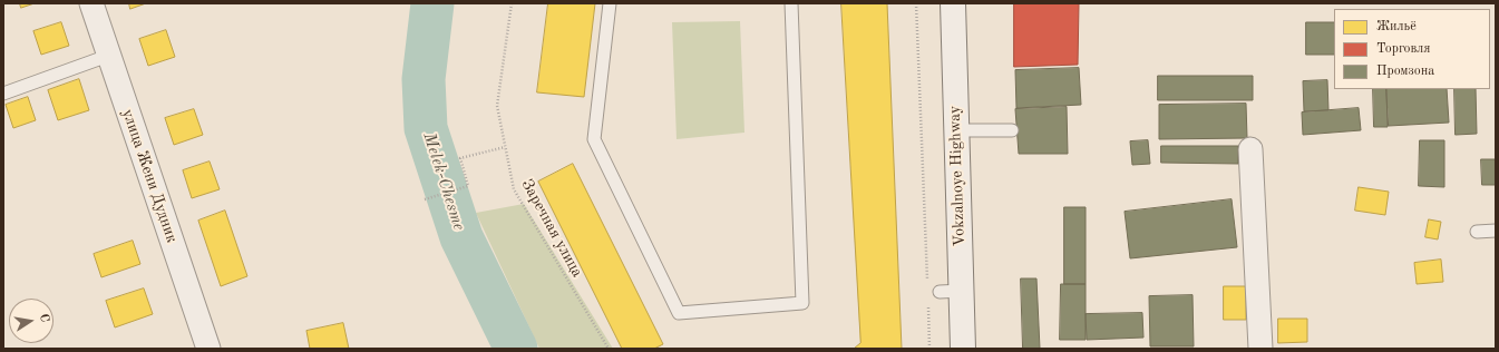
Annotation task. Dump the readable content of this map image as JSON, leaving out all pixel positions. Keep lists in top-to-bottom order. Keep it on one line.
{"streets":{"main road":["Vokzalnoye Highway"],"street":["улица Жени Дудник"],"path":["Заречная улица"]},"water":["Melek-Chesme"],"legend":["Жильё","Торговля","Промзона"],"north":"right"}
